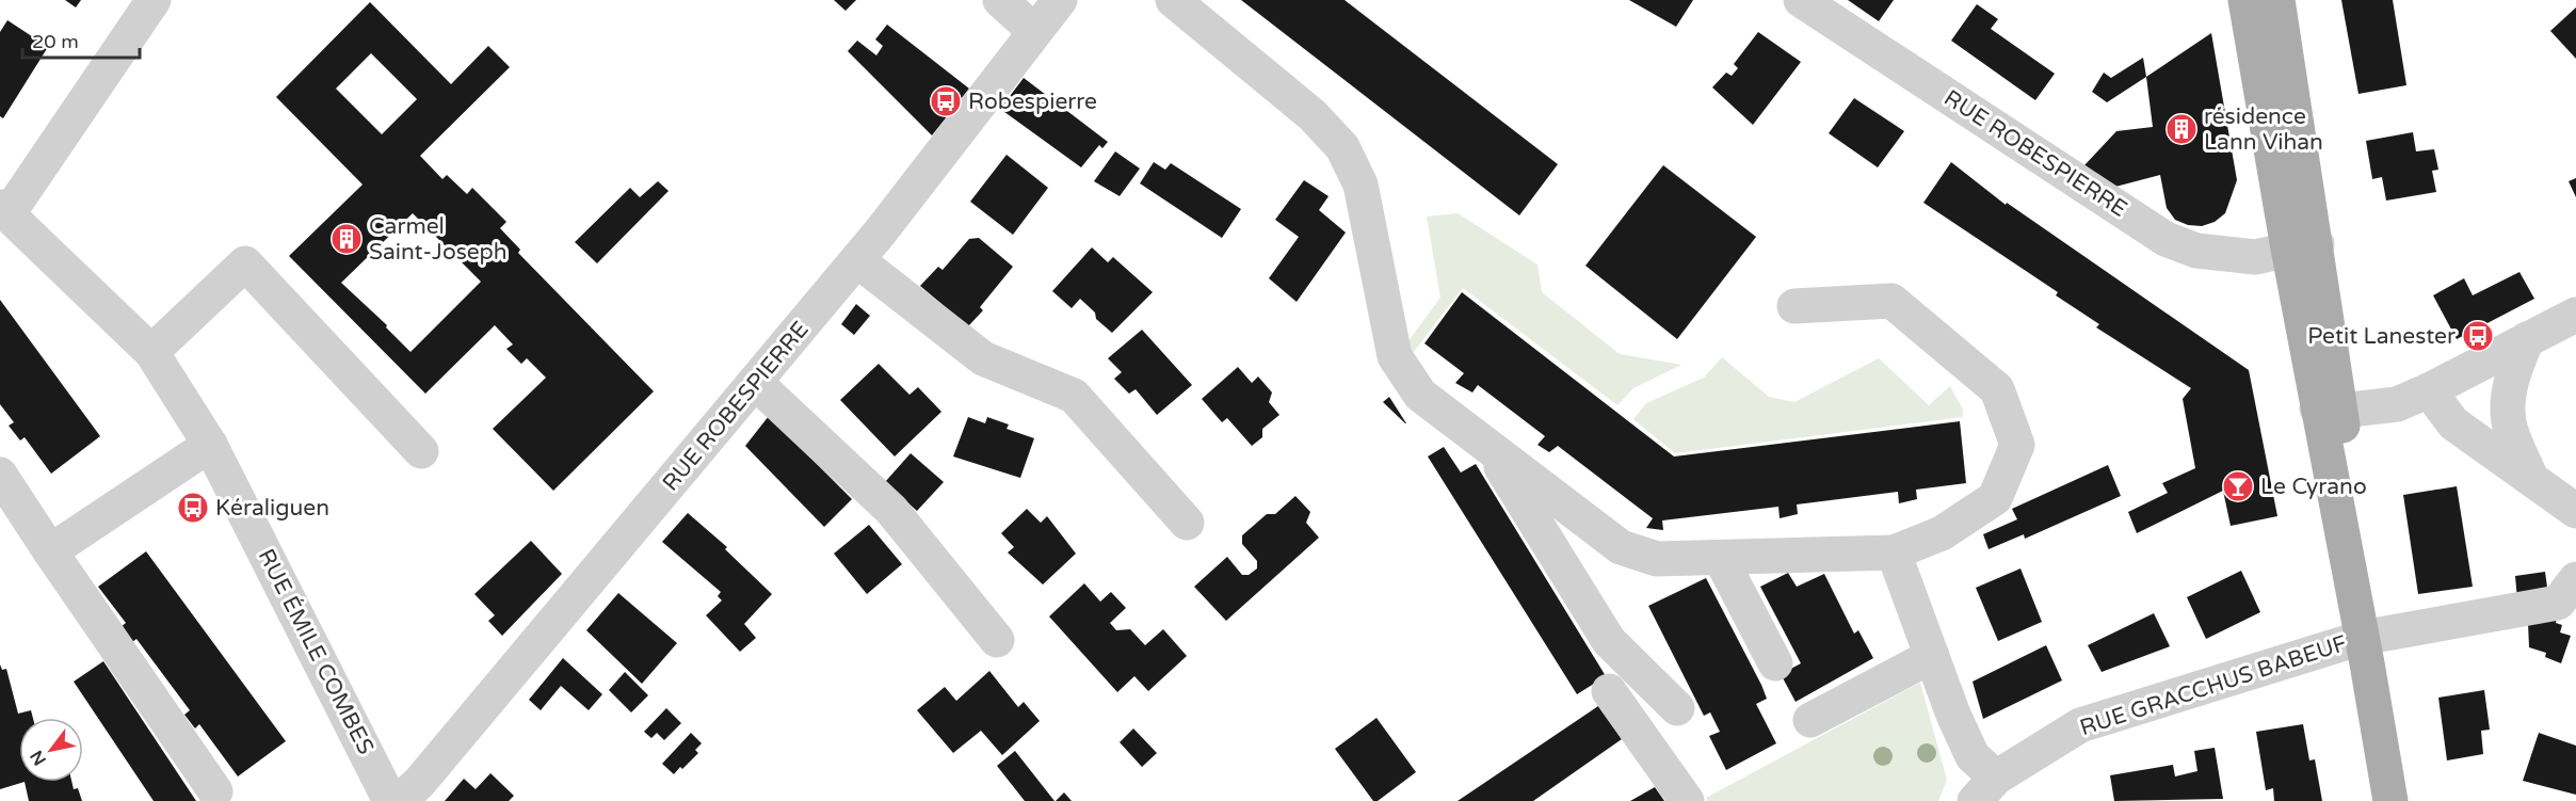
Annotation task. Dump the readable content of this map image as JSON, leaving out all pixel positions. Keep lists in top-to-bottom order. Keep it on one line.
{"streets":{"street":["RUE ROBESPIERRE","RUE ÉMILE COMBES","RUE GRACCHUS BABEUF"]},"places":{"bus stop":["Robespierre","Petit Lanester","Kéraliguen"],"building":["résidence Lann Vihan","Carmel Saint-Joseph"],"bar":["Le Cyrano"]},"scale_bar":"20 m","north":"bottom left"}
